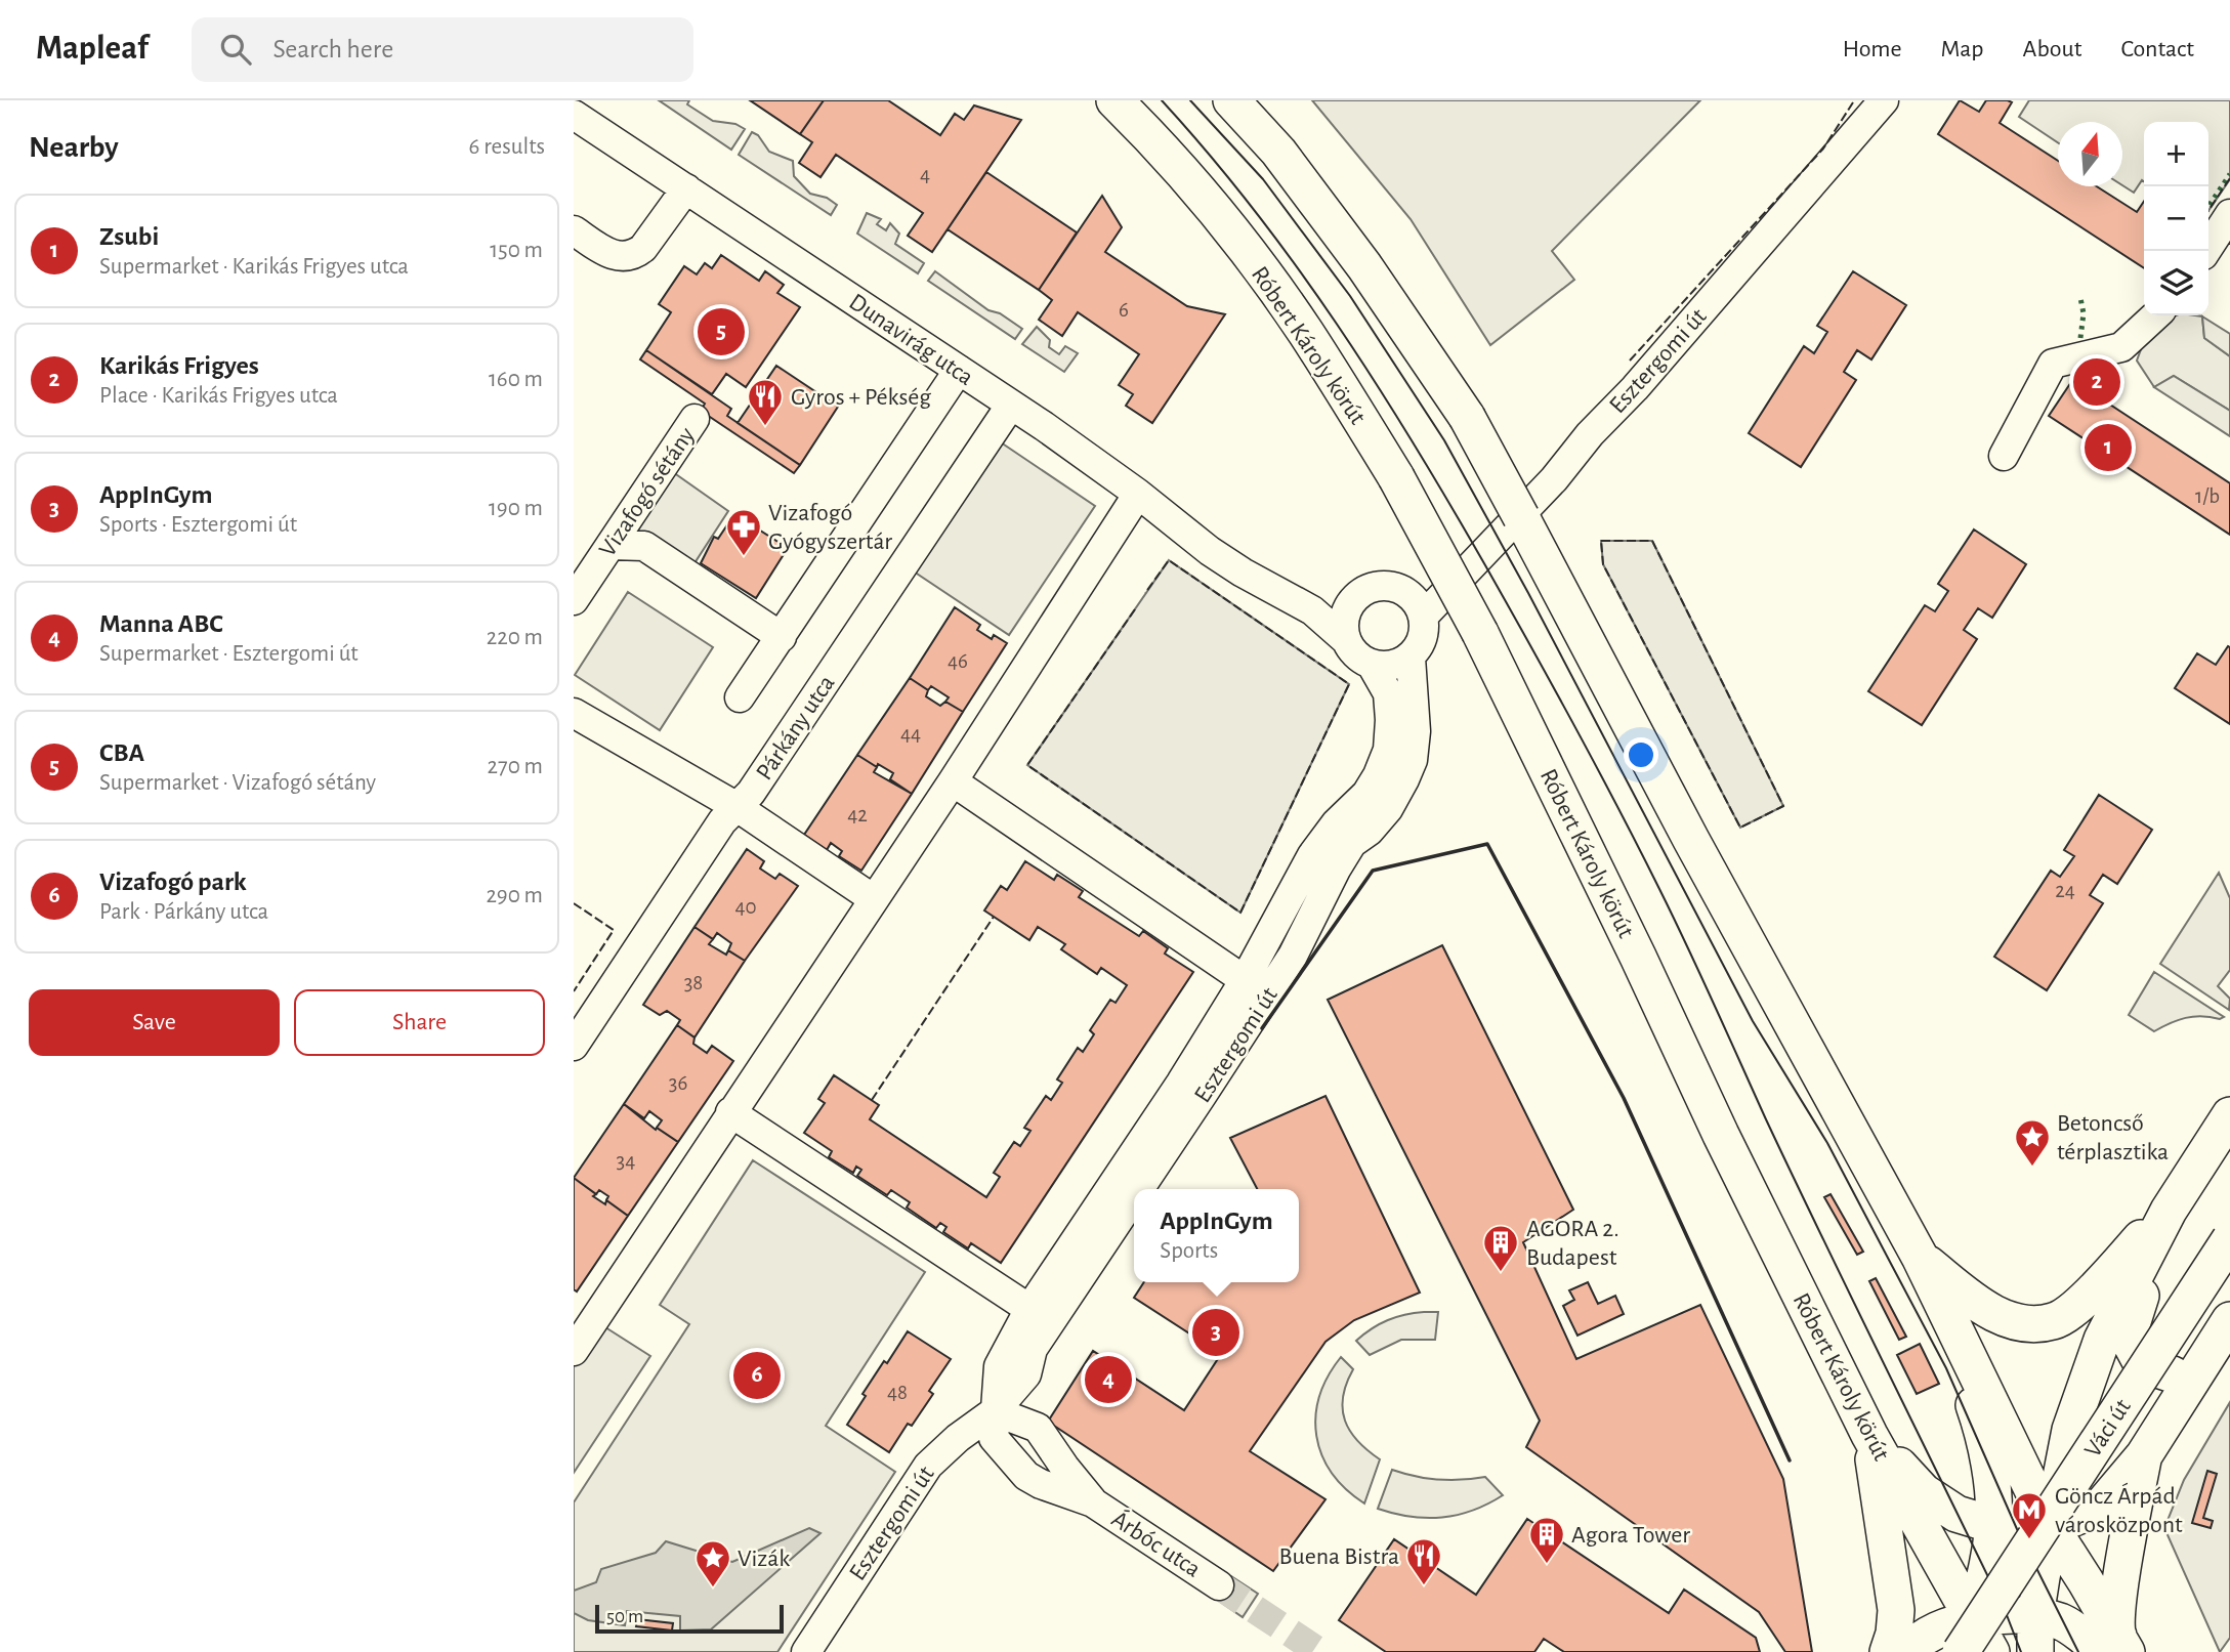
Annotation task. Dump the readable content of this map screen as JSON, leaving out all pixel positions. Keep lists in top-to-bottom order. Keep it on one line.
{"streets":{"main road":["Róbert Károly körút","Váci út"],"street":["Dunavirág utca","Esztergomi út","Vizafogó sétány","Párkány utca","Árbóc utca"]},"crossings":[["Dunavirág utca","Esztergomi út"],["Dunavirág utca","Párkány utca"],["Róbert Károly körút","Váci út"],["Esztergomi út","Árbóc utca"]],"places":{"restaurant":["Gyros + Pékség","Buena Bistra"],"pharmacy":["Vizafogó Gyógyszertár"],"place":["Betoncső térplasztika","Vizák"],"building":["AGORA 2. Budapest","Agora Tower"],"metro station":["Göncz Árpád városközpont"]},"house_numbers":["4","6","1/b","46","44","42","24","40","38","36","34","48"],"scale_bar":"50 m","north":"top","page":{"header":"Mapleaf","search":"Search here","nav":["Home","Map","About","Contact"],"heading":["Nearby","6 results"],"map_buttons":["+","−"],"list":[{"mark":"1","name":"Zsubi","note":"Supermarket · Karikás Frigyes utca","value":"150 m"},{"mark":"2","name":"Karikás Frigyes","note":"Place · Karikás Frigyes utca","value":"160 m"},{"mark":"3","name":"AppInGym","note":"Sports · Esztergomi út","value":"190 m"},{"mark":"4","name":"Manna ABC","note":"Supermarket · Esztergomi út","value":"220 m"},{"mark":"5","name":"CBA","note":"Supermarket · Vizafogó sétány","value":"270 m"},{"mark":"6","name":"Vizafogó park","note":"Park · Párkány utca","value":"290 m"}],"pins":["5","2","1","3","6","4"],"buttons":["Save","Share"],"popup":["AppInGym","Sports"],"scale":"50 m"}}
